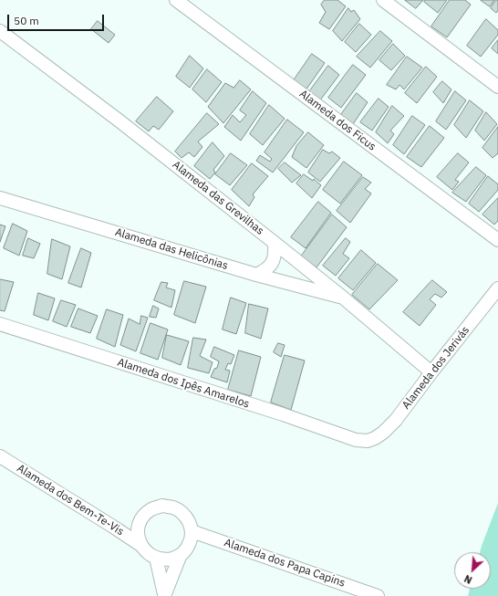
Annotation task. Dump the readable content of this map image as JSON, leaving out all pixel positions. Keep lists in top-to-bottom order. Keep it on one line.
{"streets":{"street":["Alameda dos Ficus","Alameda das Grevilhas","Alameda das Helicônias","Alameda dos Jerivás","Alameda dos Ipês Amarelos","Alameda dos Bem-Te-Vis","Alameda dos Papa Capins"]},"crossings":[["Alameda das Grevilhas","Alameda das Helicônias"],["Alameda das Grevilhas","Alameda dos Jerivás"],["Alameda dos Jerivás","Alameda dos Ipês Amarelos"],["Alameda dos Bem-Te-Vis","Alameda dos Papa Capins"]],"scale_bar":"50 m","north":"bottom left"}
